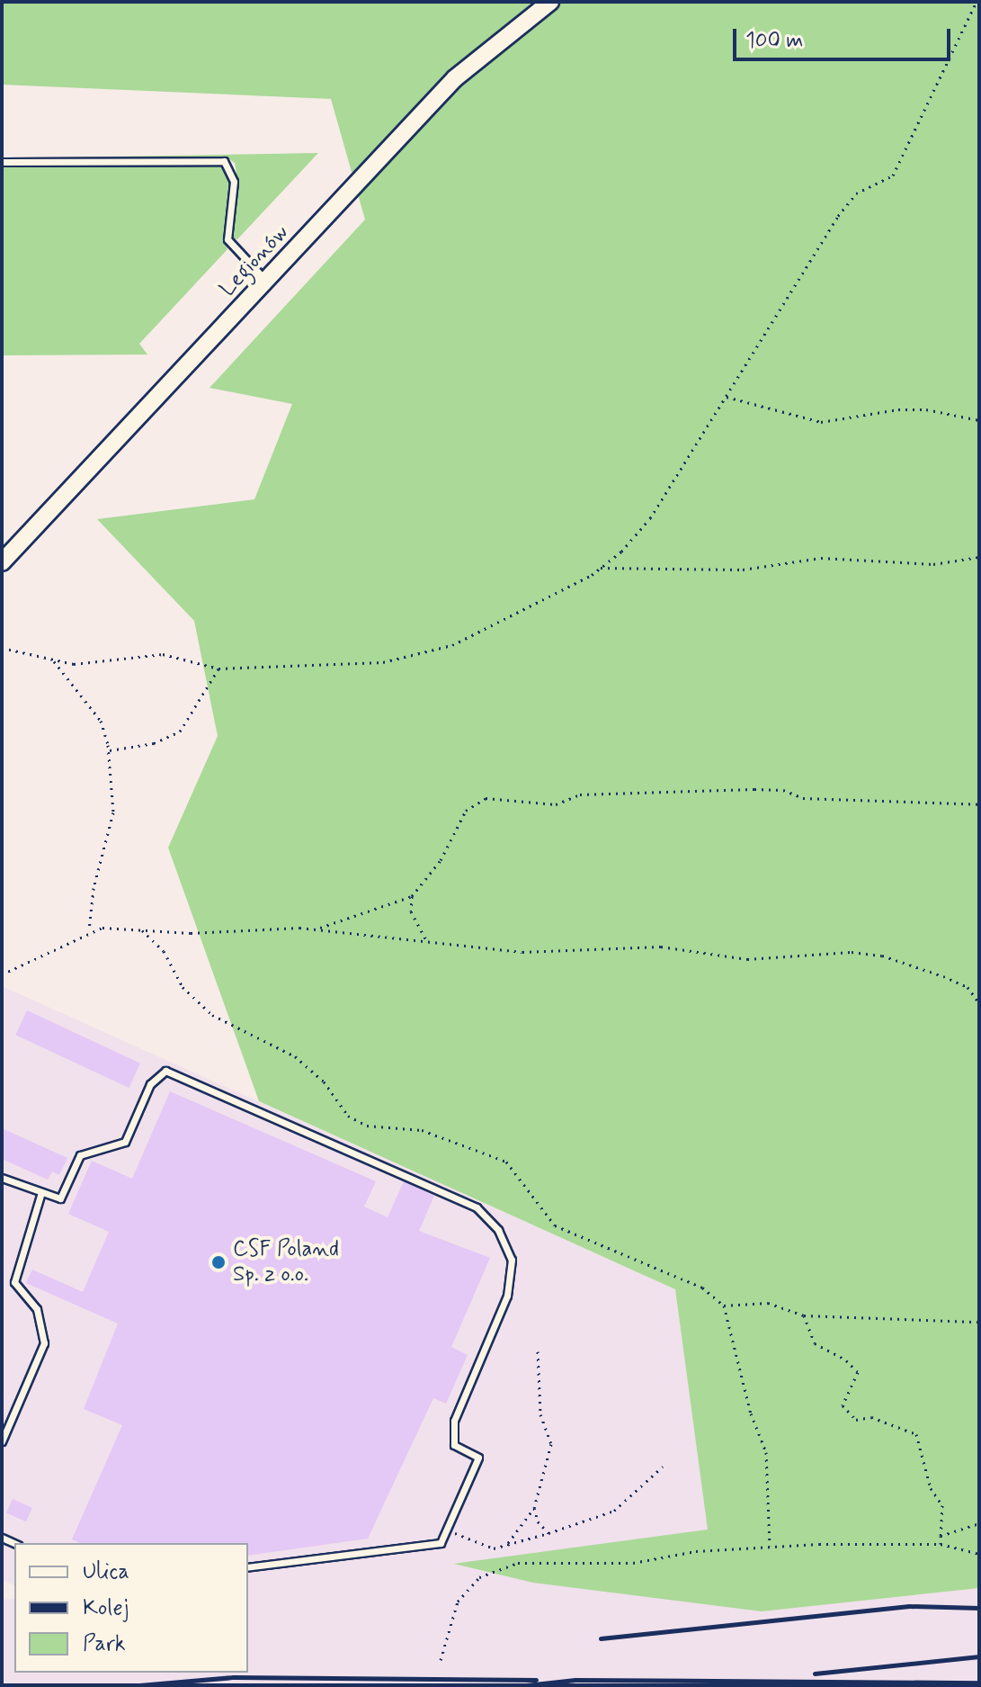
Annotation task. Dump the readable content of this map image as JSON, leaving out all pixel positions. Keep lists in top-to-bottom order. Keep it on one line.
{"streets":{"street":["Legionów"]},"places":["CSF Poland Sp. z o.o."],"legend":["Ulica","Kolej","Park"],"scale_bar":"100 m"}
